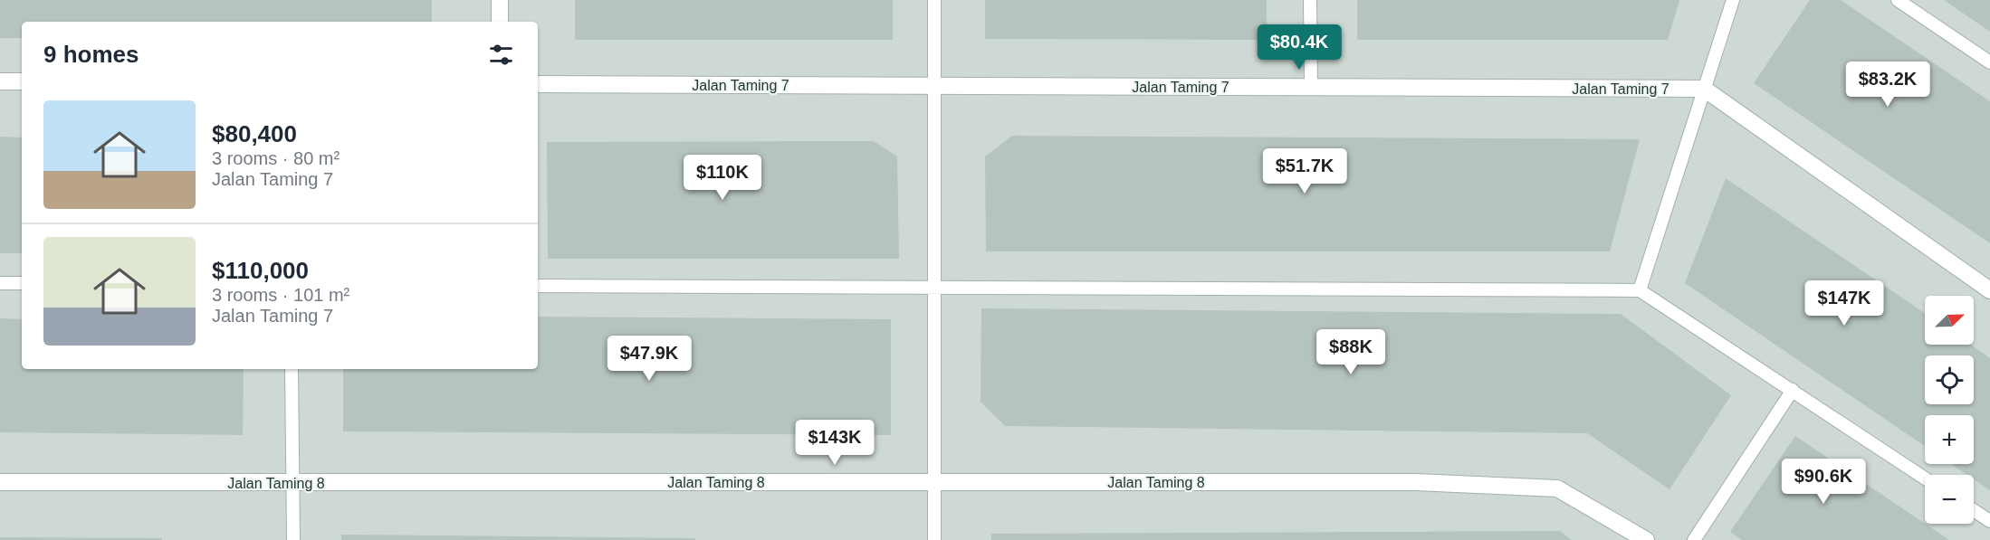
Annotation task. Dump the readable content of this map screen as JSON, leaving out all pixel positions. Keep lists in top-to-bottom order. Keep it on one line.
{"streets":{"street":["Jalan Taming 7","Jalan Taming 8"]},"north":"top right","page":{"heading":"9 homes","price":["$80.4K","$83.2K","$51.7K","$110K","$147K","$88K","$47.9K","$143K","$90.6K"],"list":[{"name":"$80,400","note":"3 rooms · 80 m² · Jalan Taming 7"},{"name":"$110,000","note":"3 rooms · 101 m² · Jalan Taming 7"}],"map_buttons":["+","−"]}}
